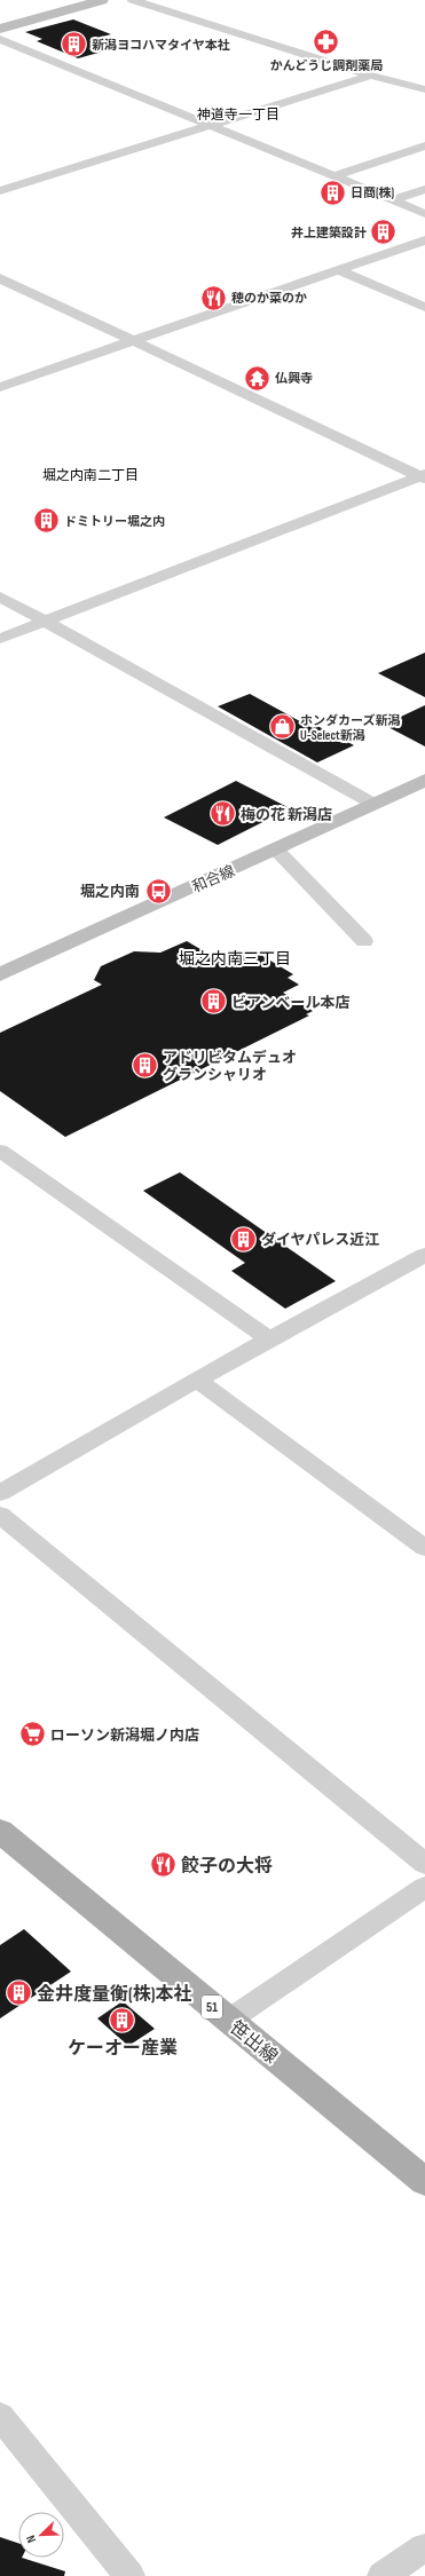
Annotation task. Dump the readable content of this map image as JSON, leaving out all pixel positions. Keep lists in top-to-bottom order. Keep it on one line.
{"streets":{"main road":["和合線","51","笹出線"]},"districts":["神道寺一丁目","堀之内南二丁目","堀之内南三丁目"],"places":{"pharmacy":["かんどうじ調剤薬局"],"building":["新潟ヨコハマタイヤ本社","日商(株)","井上建築設計","ドミトリー堀之内","ビアンベール本店","アドリビタムデュオ グランシャリオ","ダイヤパレス近江","金井度量衡(株)本社","ケーオー産業"],"restaurant":["穂のか菜のか","梅の花 新潟店","餃子の大将"],"temple":["仏興寺"],"shop":["ホンダカーズ新潟 U-Select新潟"],"bus stop":["堀之内南"],"supermarket":["ローソン新潟堀ノ内店"]},"north":"bottom left"}
